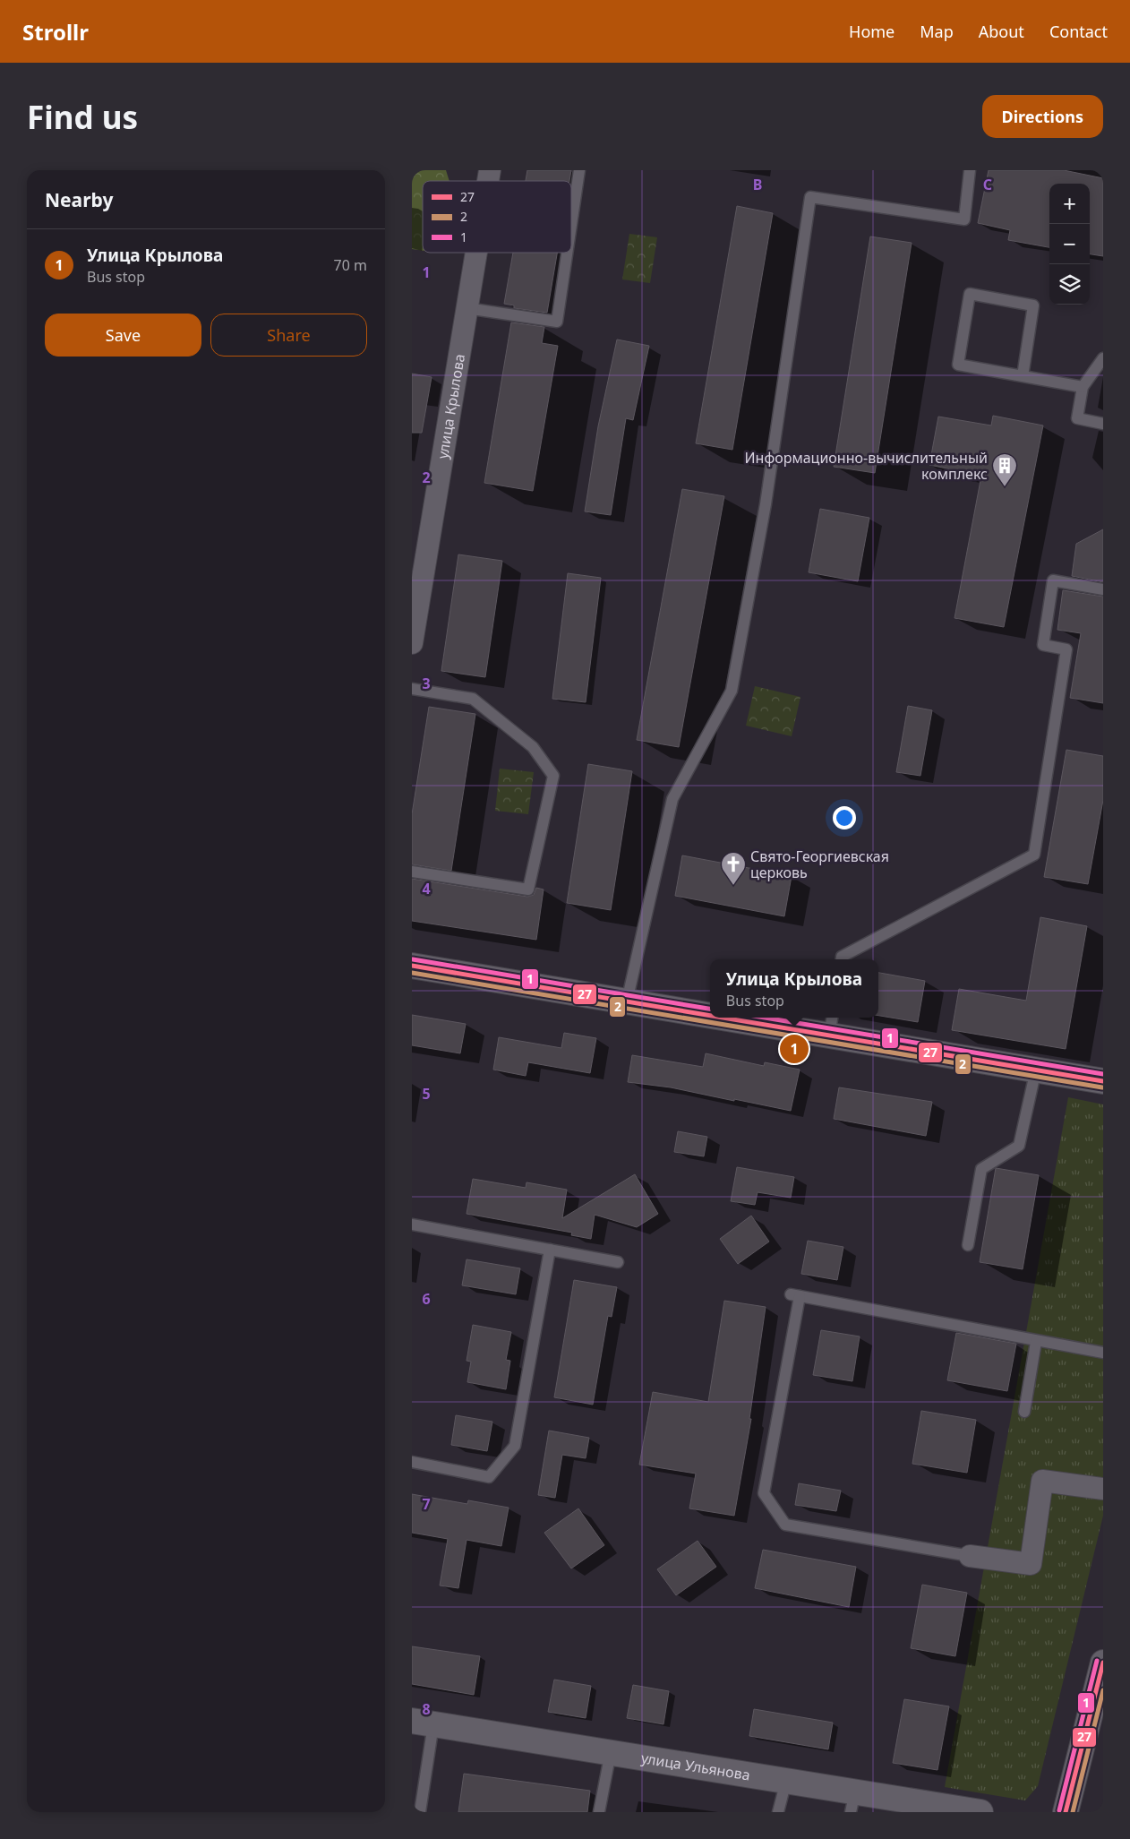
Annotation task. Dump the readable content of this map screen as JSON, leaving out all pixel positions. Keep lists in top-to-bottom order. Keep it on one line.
{"streets":{"main road":["улица Ульянова"],"street":["улица Крылова"]},"places":{"building":["Информационно-вычислительный комплекс"],"church":["Свято-Георгиевская церковь"]},"lines":["transit line 1","transit line 27","transit line 2"],"legend":["27","2","1"],"page":{"header":"Strollr","nav":["Home","Map","About","Contact"],"buttons":["Directions",["Save","Share"]],"title":"Find us","heading":"Nearby","map_buttons":["+","−"],"list":[{"mark":"1","name":"Улица Крылова","note":"Bus stop","value":"70 m"}],"popup":["Улица Крылова","Bus stop"],"pins":"1"},"grid":{"columns":["B","C"],"rows":["1","2","3","4","5","6","7","8"]}}
